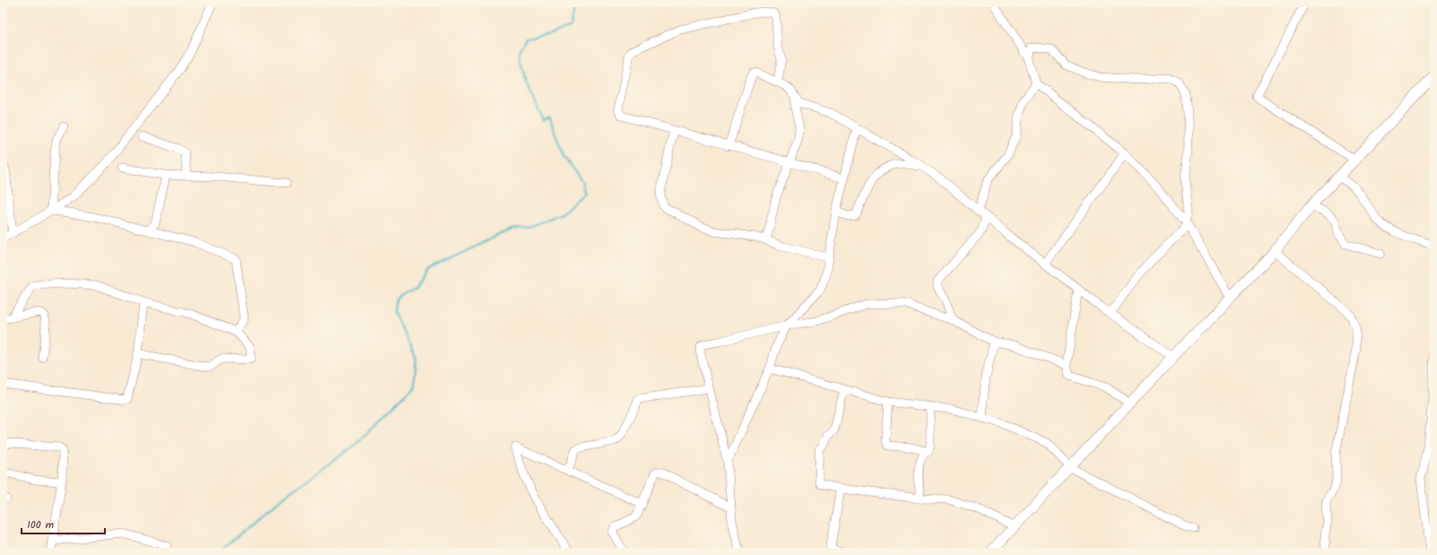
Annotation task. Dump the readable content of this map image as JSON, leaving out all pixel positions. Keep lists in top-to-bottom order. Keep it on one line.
{"scale_bar":"100 m"}
